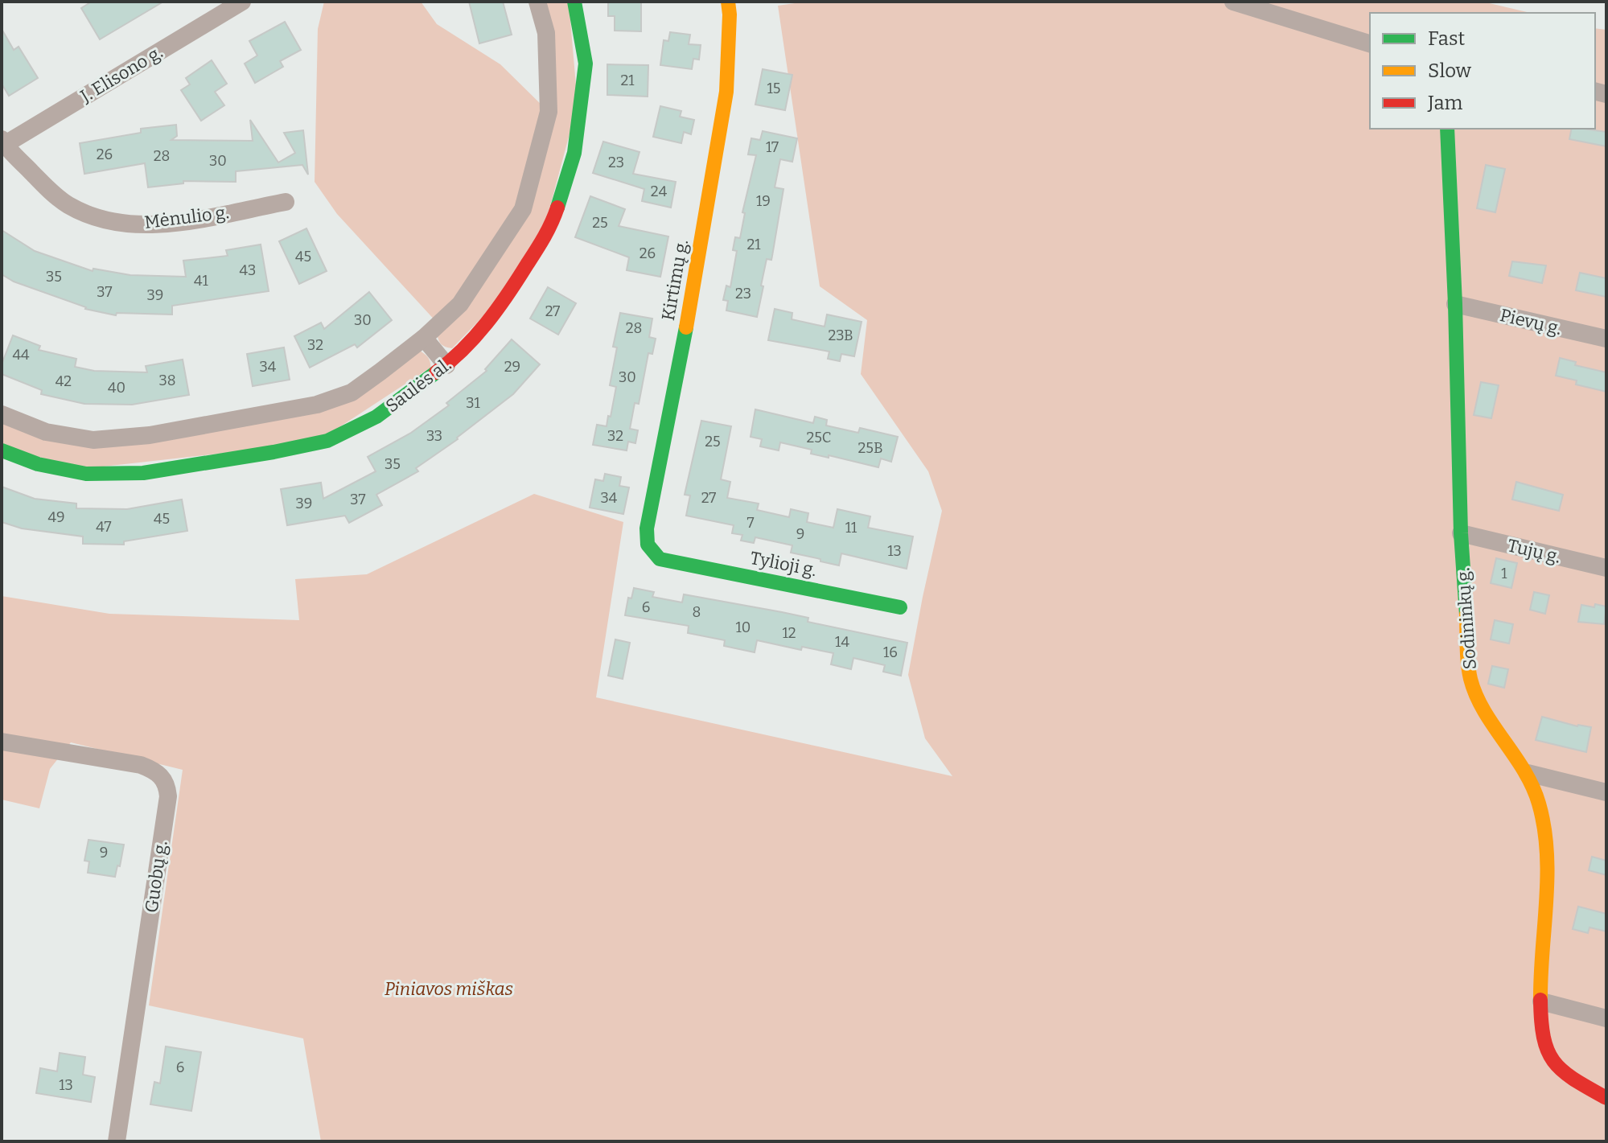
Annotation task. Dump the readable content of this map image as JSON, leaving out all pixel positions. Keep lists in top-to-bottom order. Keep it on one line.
{"streets":{"street":["J. Elisono g.","Mėnulio g.","Kirtimų g.","Pievų g.","Saulės al.","Tujų g.","Tylioji g.","Sodininkų g.","Guobų g."]},"crossings":[["J. Elisono g.","Mėnulio g."],["Kirtimų g.","Tylioji g."],["Pievų g.","Sodininkų g."],["Tujų g.","Sodininkų g."]],"parks":["Piniavos miškas"],"house_numbers":["21","15","17","26","28","30","23","24","19","25","21","26","45","43","35","41","37","23","39","27","30","28","23B","32","44","34","29","30","38","42","40","31","33","32","25C","25","25B","35","34","27","37","39","49","45","7","47","11","9","13","1","6","8","10","12","14","16","9","6","13"],"legend":["Fast","Slow","Jam"]}
